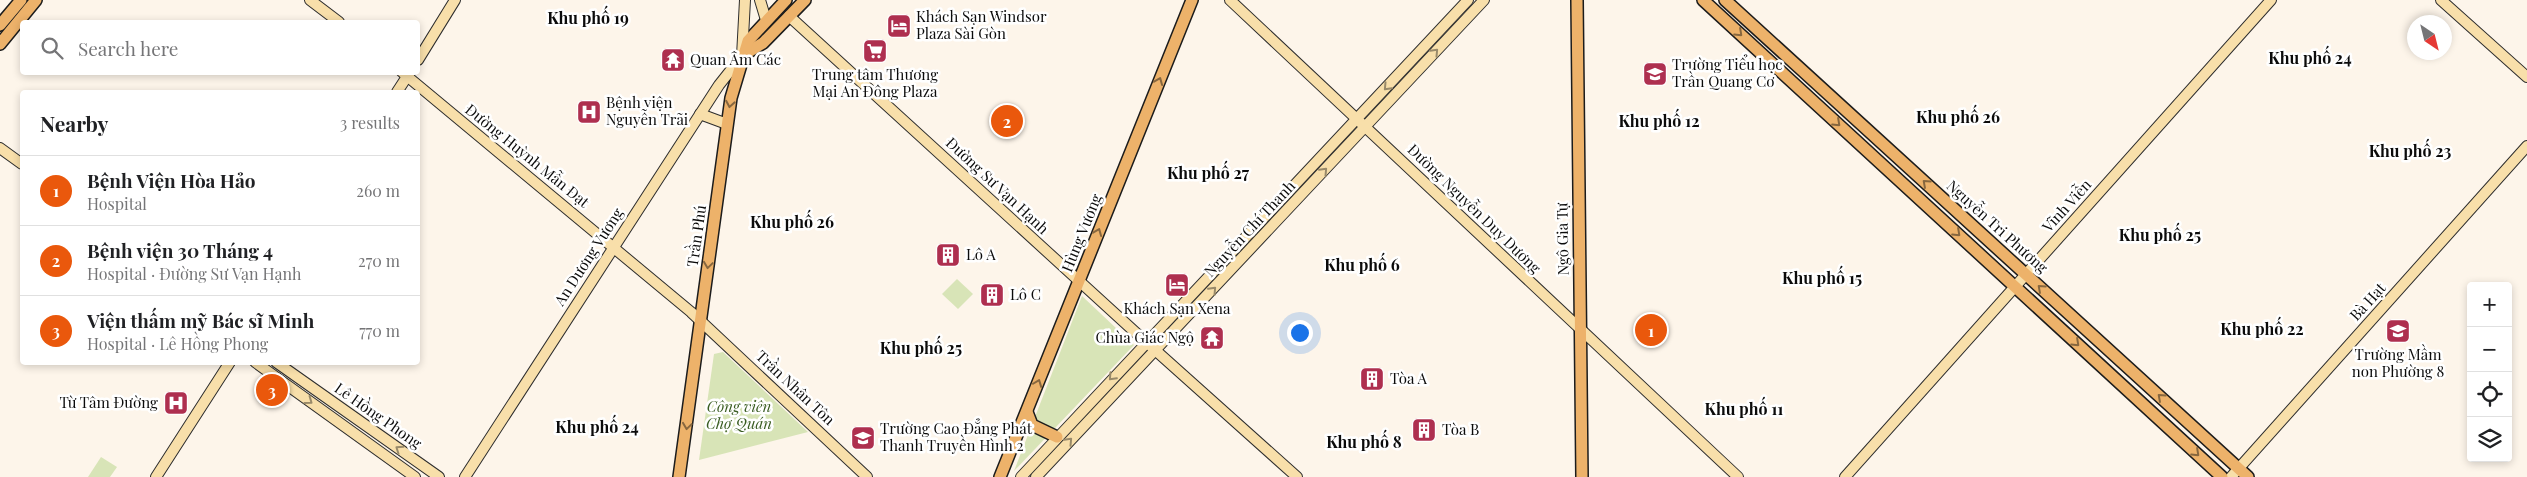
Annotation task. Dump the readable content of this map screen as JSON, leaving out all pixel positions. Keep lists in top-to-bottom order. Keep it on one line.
{"streets":{"main road":["Nguyễn Tri Phương","Hùng Vương","Trần Phú","Ngô Gia Tự","An Dương Vương"],"street":["Đường Huỳnh Mẫn Đạt","Đường Sư Vạn Hạnh","Vĩnh Viễn","Đường Nguyễn Duy Dương","Nguyễn Chí Thanh","Bà Hạt","Trần Nhân Tôn","Lê Hồng Phong"]},"crossings":[["Đường Huỳnh Mẫn Đạt","Trần Phú"],["Đường Huỳnh Mẫn Đạt","An Dương Vương"],["Đường Huỳnh Mẫn Đạt","Trần Nhân Tôn"],["Đường Sư Vạn Hạnh","Nguyễn Chí Thanh"],["Đường Sư Vạn Hạnh","Hùng Vương"],["Đường Sư Vạn Hạnh","An Dương Vương"],["Vĩnh Viễn","Nguyễn Tri Phương"],["Đường Nguyễn Duy Dương","Nguyễn Chí Thanh"],["Đường Nguyễn Duy Dương","Ngô Gia Tự"],["Nguyễn Tri Phương","Bà Hạt"],["Trần Phú","An Dương Vương"],["Trần Phú","Trần Nhân Tôn"]],"one_way":["Hùng Vương","Trần Phú"],"districts":["Khu phố 19","Khu phố 24","Khu phố 26","Khu phố 12","Khu phố 23","Khu phố 27","Khu phố 26","Khu phố 25","Khu phố 6","Khu phố 15","Khu phố 22","Khu phố 25","Khu phố 11","Khu phố 24","Khu phố 8"],"parks":["Công viên Chợ Quán"],"places":{"hotel":["Khách Sạn Windsor Plaza Sài Gòn","Khách Sạn Xena"],"supermarket":["Trung tâm Thương Mại An Đông Plaza"],"temple":["Quan Âm Các","Chùa Giác Ngộ"],"school or university":["Trường Tiểu học Trần Quang Cơ","Trường Mầm non Phường 8","Trường Cao Đẳng Phát Thanh Truyền Hình 2"],"hospital":["Bệnh viện Nguyễn Trãi","Từ Tâm Đường"],"building":["Lô A","Lô C","Tòa A","Tòa B"]},"north":"bottom right","page":{"search":"Search here","heading":["Nearby","3 results"],"pins":["2","1","3"],"list":[{"mark":"1","name":"Bệnh Viện Hòa Hảo","note":"Hospital","value":"260 m"},{"mark":"2","name":"Bệnh viện 30 Tháng 4","note":"Hospital · Đường Sư Vạn Hạnh","value":"270 m"},{"mark":"3","name":"Viện thấm mỹ Bác sĩ Minh","note":"Hospital · Lê Hồng Phong","value":"770 m"}],"map_buttons":["+","−"]}}
